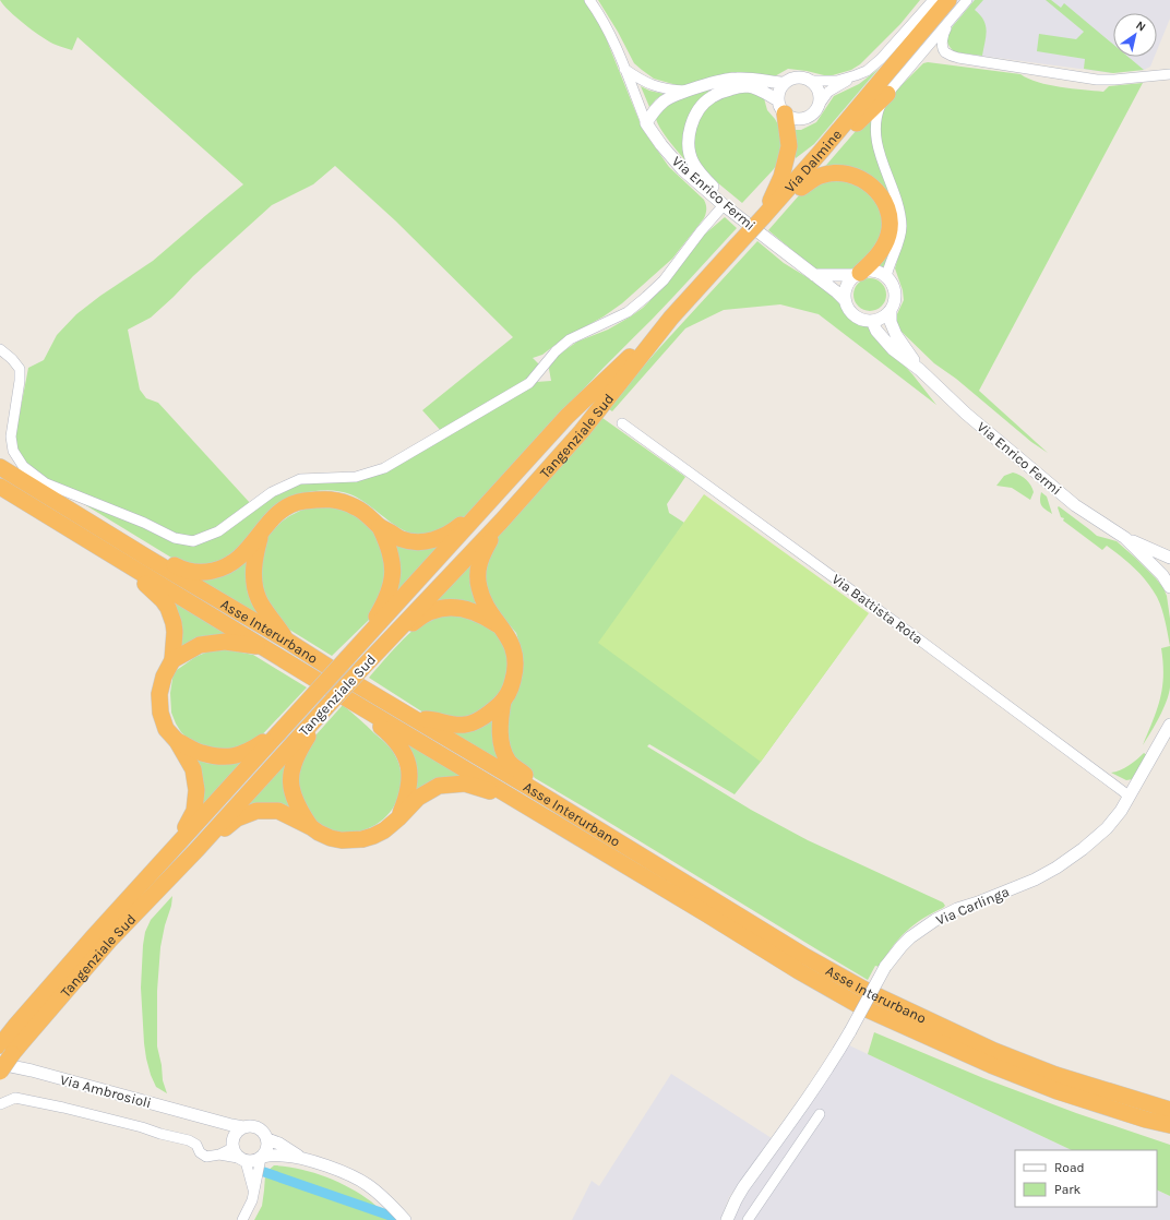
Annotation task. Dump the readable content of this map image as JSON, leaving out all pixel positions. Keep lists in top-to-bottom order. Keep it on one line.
{"streets":{"highway":["Via Dalmine","Tangenziale Sud","Asse Interurbano"],"street":["Via Enrico Fermi","Via Battista Rota","Via Carlinga","Via Ambrosioli"]},"crossings":[["Via Dalmine","Tangenziale Sud"],["Tangenziale Sud","Via Ambrosioli"],["Via Battista Rota","Via Carlinga"]],"legend":["Road","Park"],"north":"top right"}
